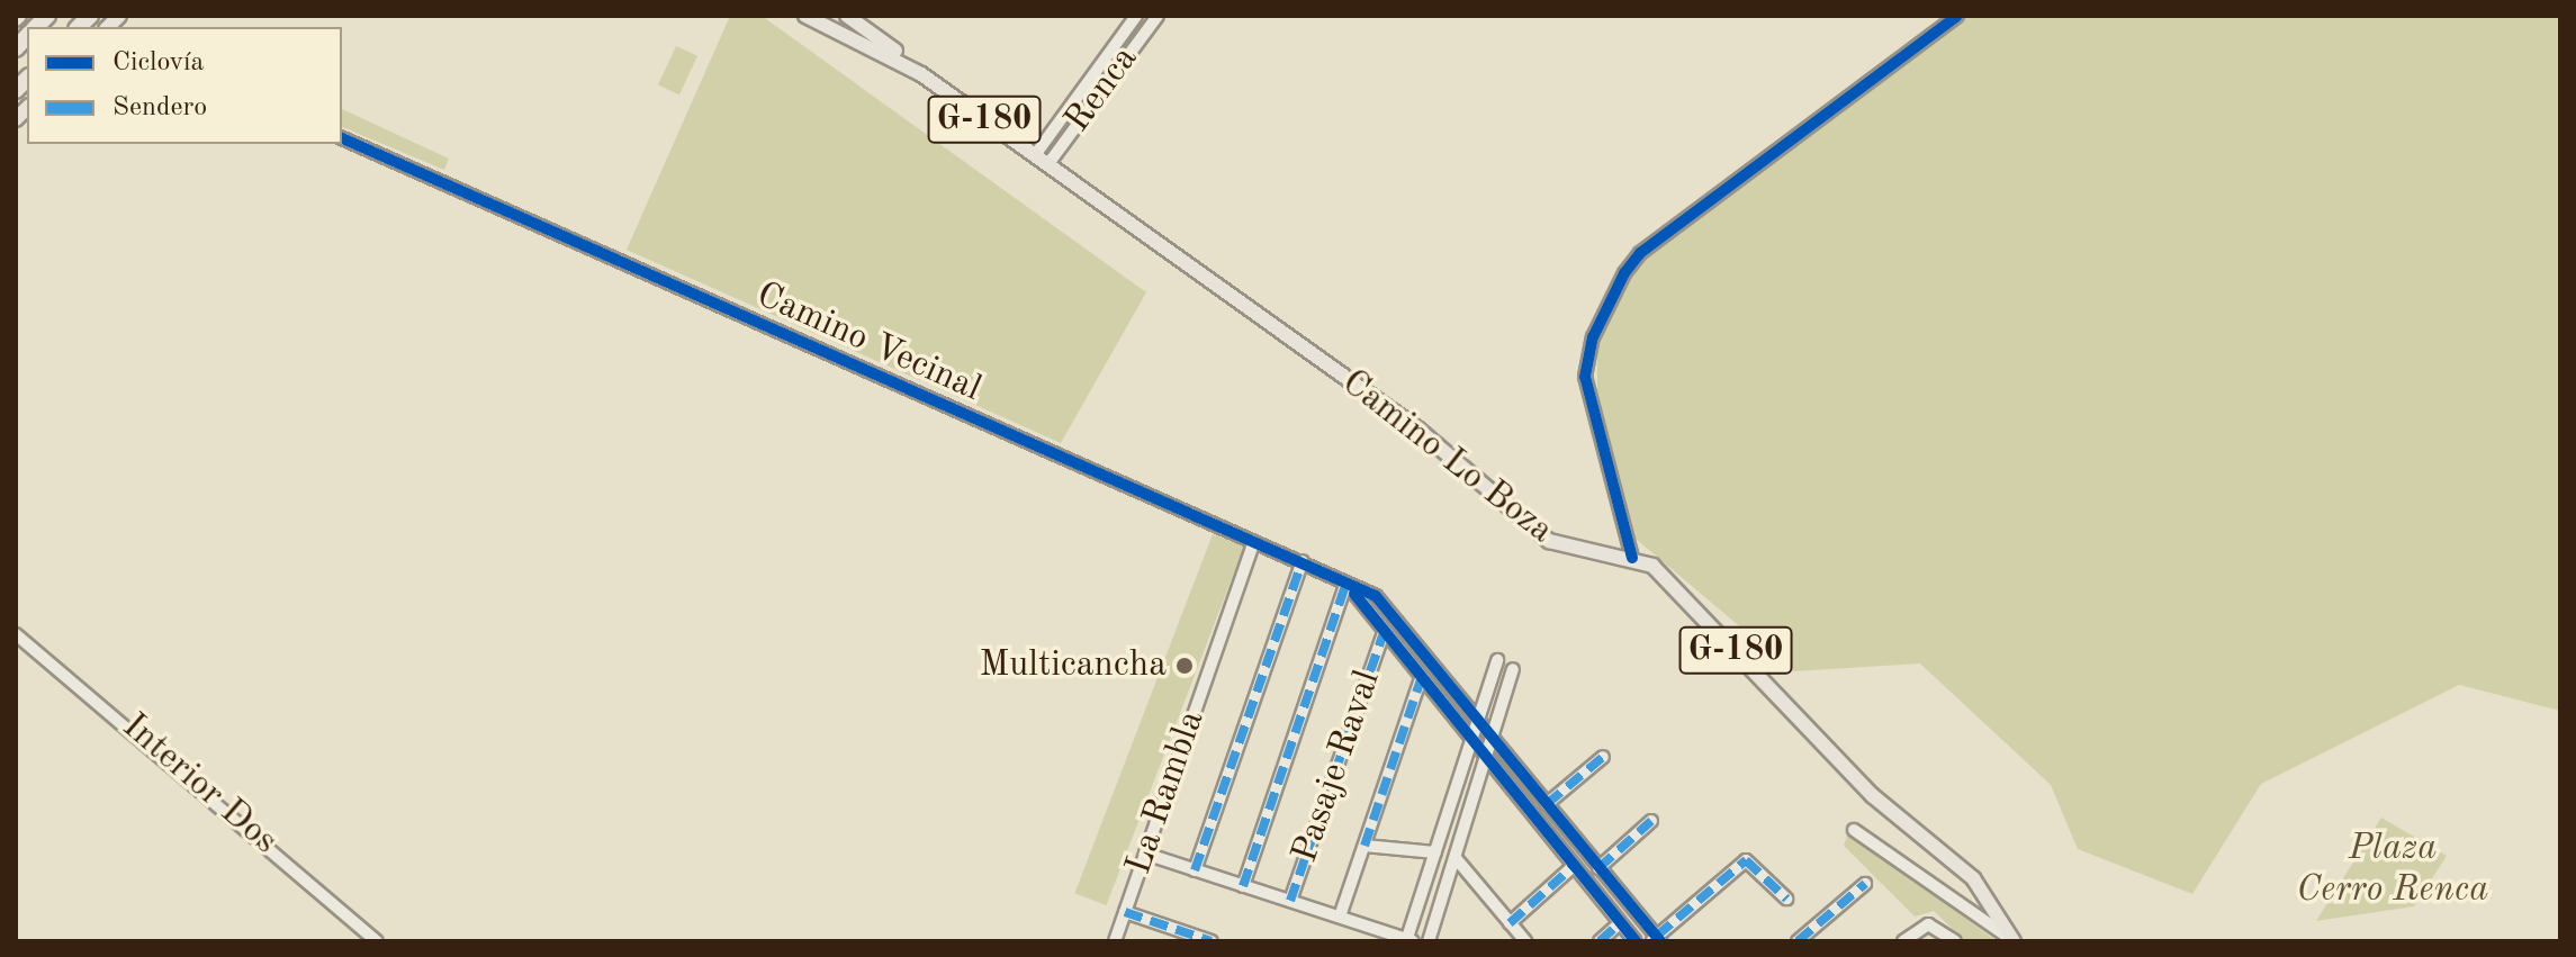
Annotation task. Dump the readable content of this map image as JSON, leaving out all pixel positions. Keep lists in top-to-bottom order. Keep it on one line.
{"streets":{"main road":["G-180","Camino Lo Boza"],"street":["Renca","Camino Vecinal","Pasaje Raval","Interior Dos","La Rambla"]},"crossings":[["Renca","Camino Lo Boza"],["Camino Vecinal","La Rambla"]],"parks":["Plaza Cerro Renca"],"places":["Multicancha"],"legend":["Ciclovía","Sendero"]}
